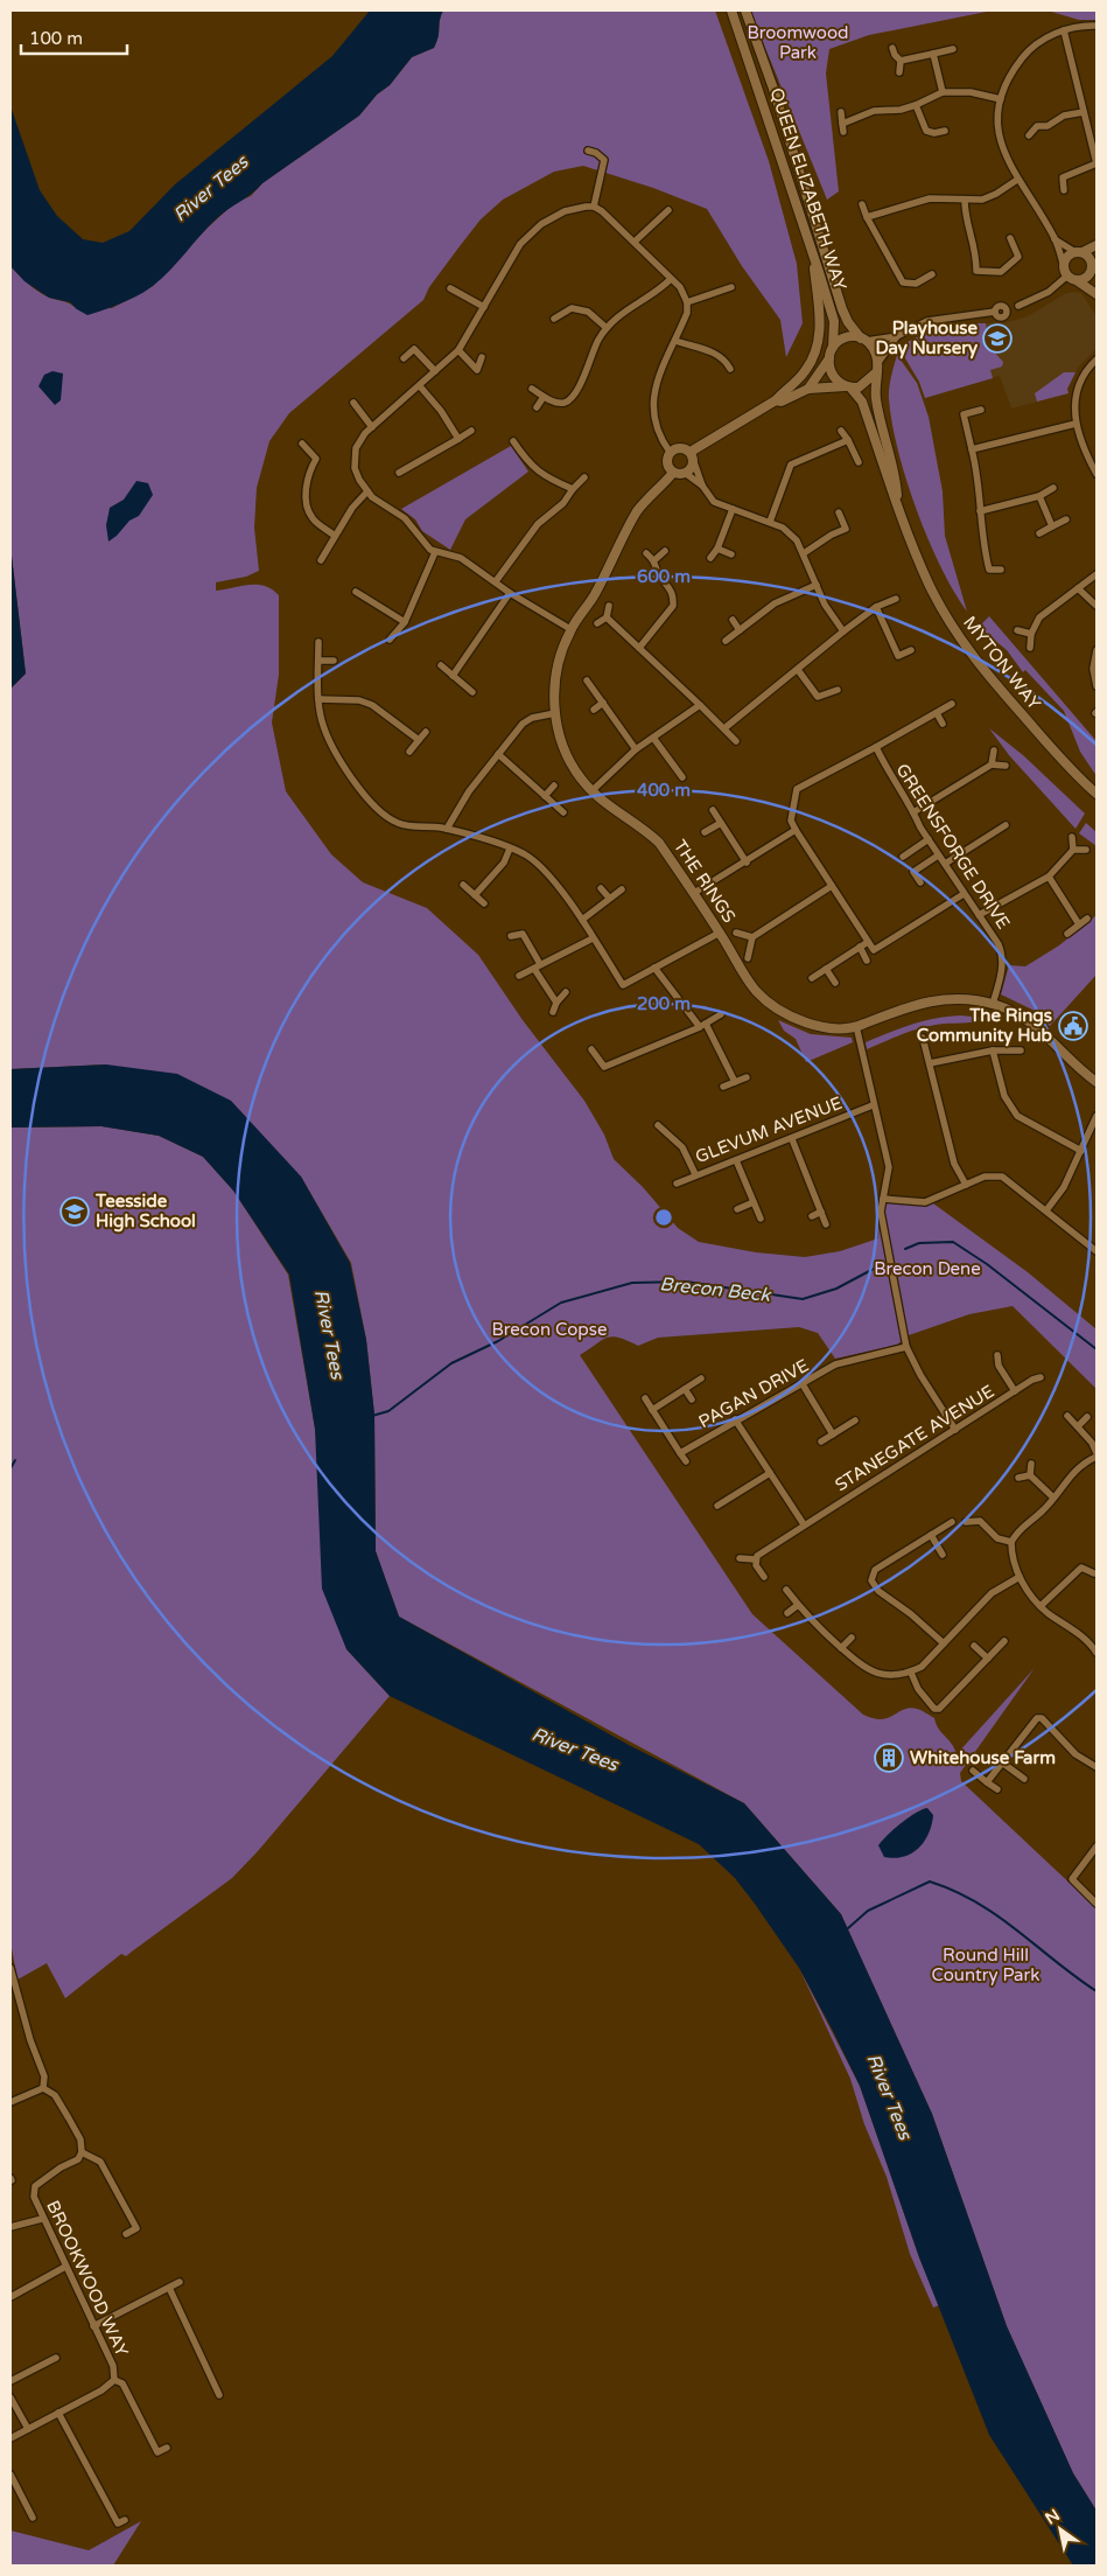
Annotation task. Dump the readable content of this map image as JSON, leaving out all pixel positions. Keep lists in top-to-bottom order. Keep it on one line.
{"streets":{"street":["QUEEN ELIZABETH WAY","MYTON WAY","GREENSFORGE DRIVE","THE RINGS","GLEVUM AVENUE","PAGAN DRIVE","STANEGATE AVENUE","BROOKWOOD WAY"]},"crossings":[["QUEEN ELIZABETH WAY","MYTON WAY"],["GREENSFORGE DRIVE","THE RINGS"]],"water":["River Tees","Brecon Beck"],"parks":["Broomwood Park","Brecon Dene","Brecon Copse","Round Hill Country Park"],"places":{"school or university":["Playhouse Day Nursery","Teesside High School"],"public building":["The Rings Community Hub"],"building":["Whitehouse Farm"]},"scale_bar":"100 m","north":"top left","rings":["600 m","400 m","200 m"]}
